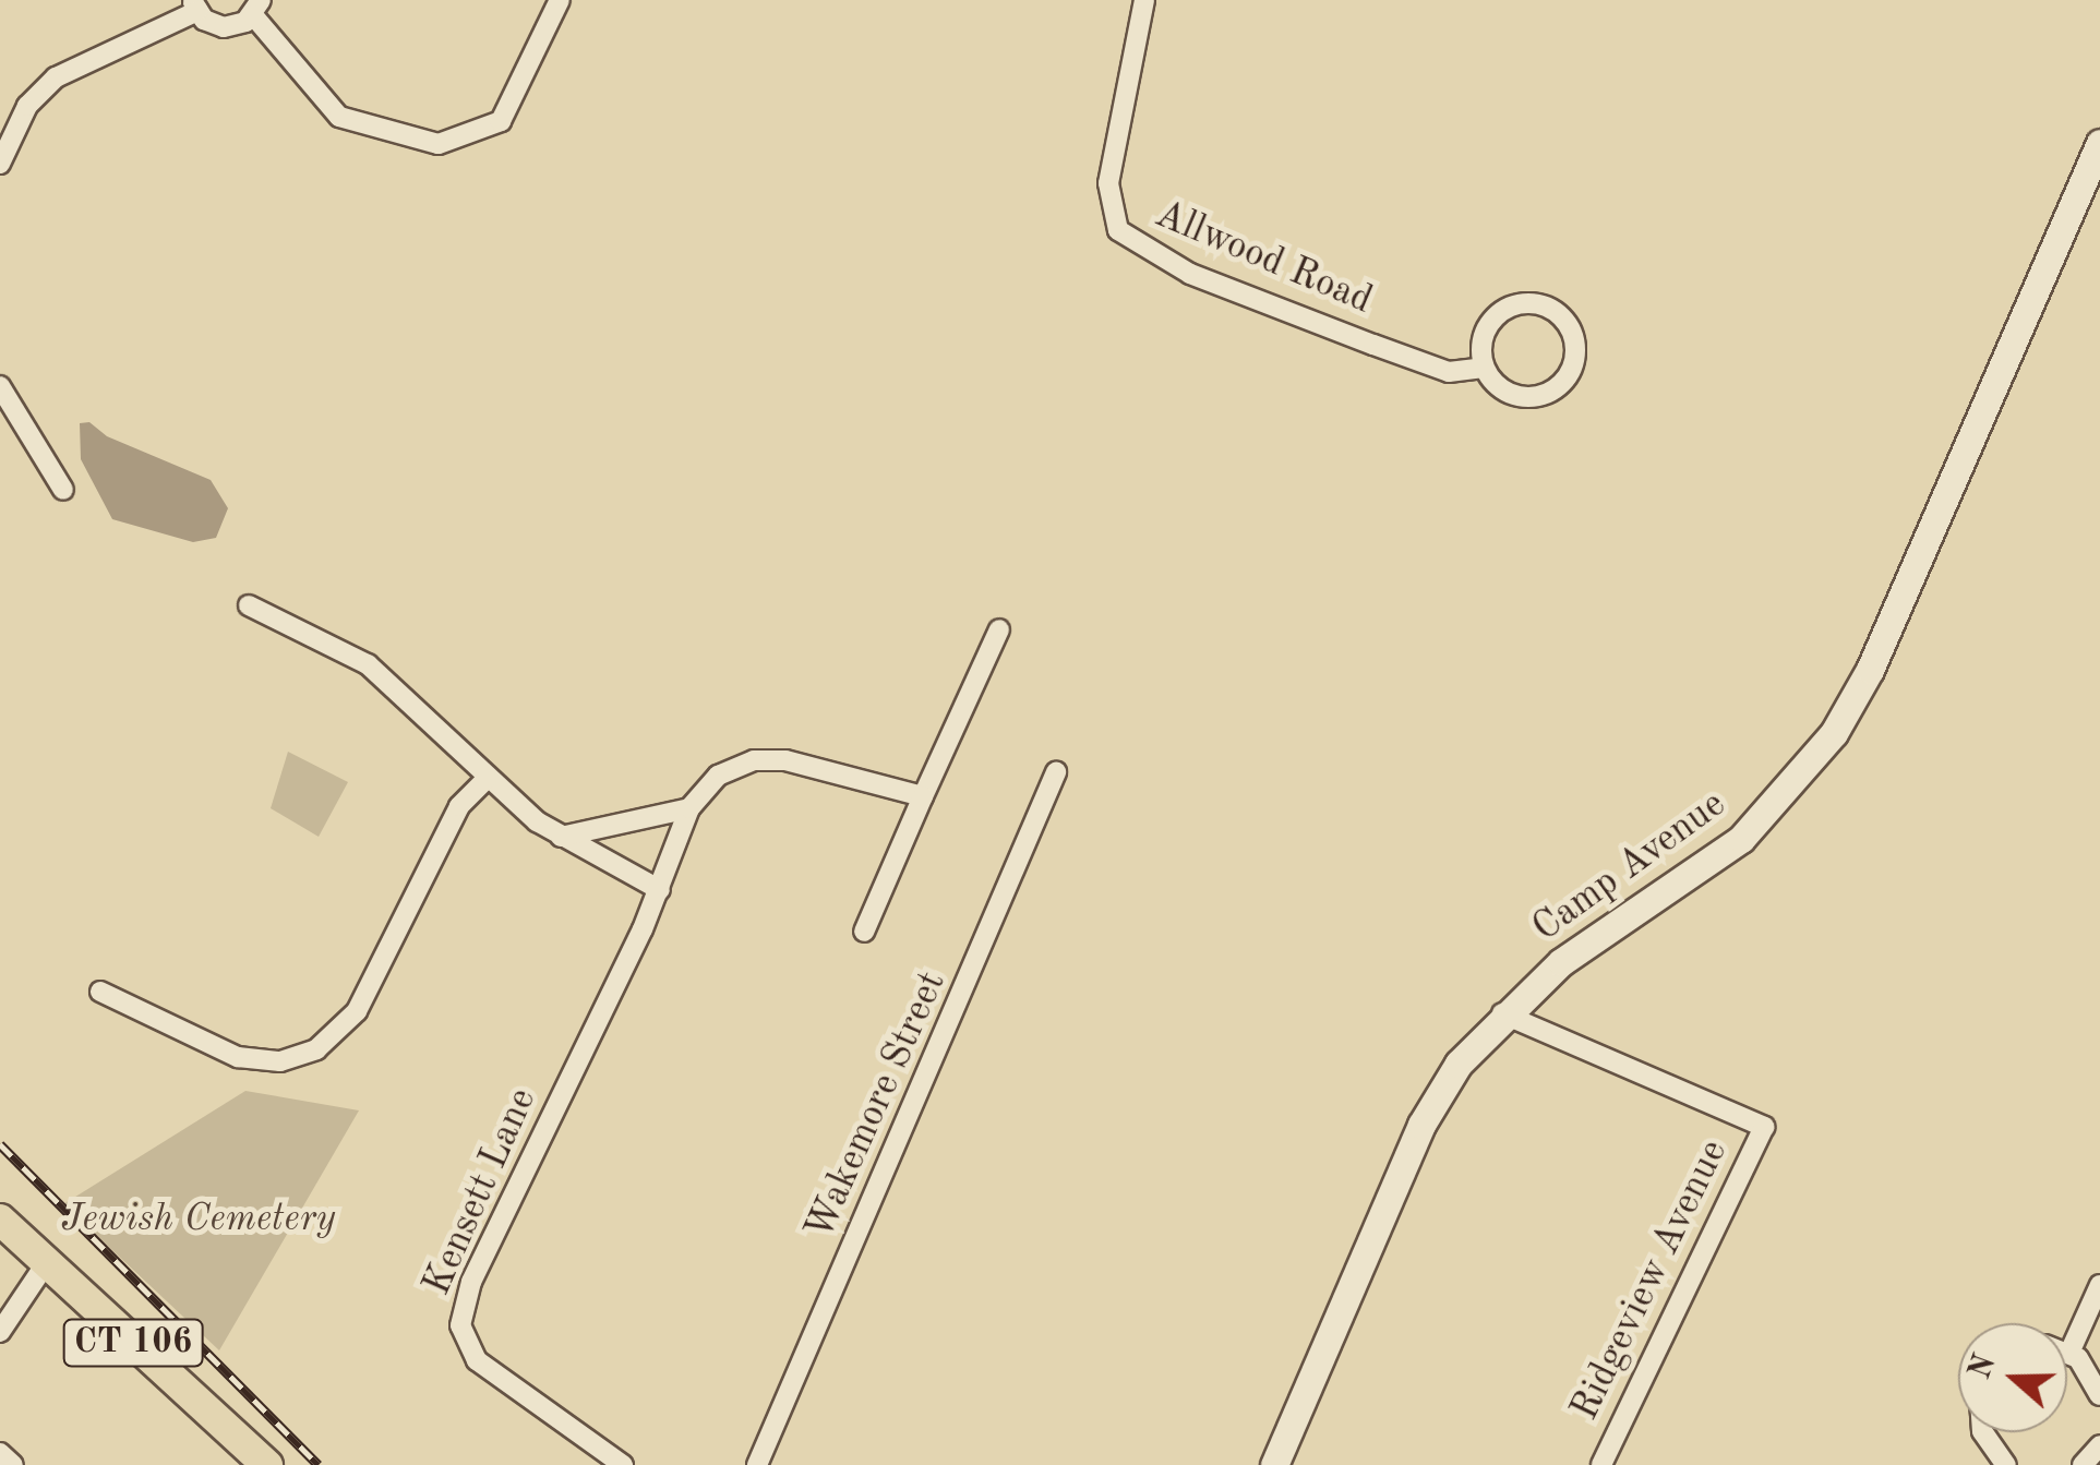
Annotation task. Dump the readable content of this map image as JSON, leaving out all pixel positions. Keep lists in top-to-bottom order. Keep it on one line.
{"streets":{"main road":["CT 106"],"street":["Allwood Road","Camp Avenue","Wakemore Street","Kensett Lane","Ridgeview Avenue"]},"crossings":[["Camp Avenue","Ridgeview Avenue"]],"parks":["Jewish Cemetery"],"north":"left"}
